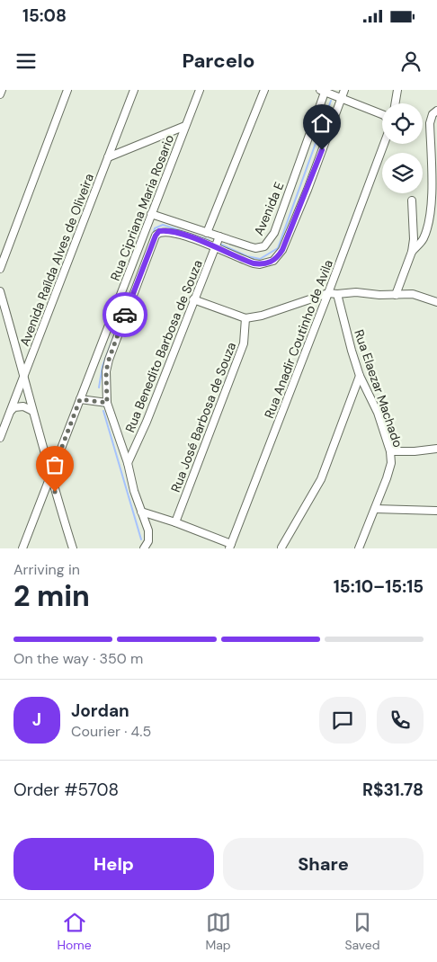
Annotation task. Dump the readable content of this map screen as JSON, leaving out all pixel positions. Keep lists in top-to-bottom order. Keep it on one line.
{"streets":{"street":["Rua Cipriana Maria Rosario","Avenida E","Avenida Raílda Alves de Oliveira","Rua Anadir Coutinho de Avila","Rua Benedito Barbosa de Souza","Rua Elaezar Machado","Rua José Barbosa de Souza"]},"crossings":[["Rua Cipriana Maria Rosario","Avenida E"],["Avenida E","Rua Benedito Barbosa de Souza"]],"page":{"status":"15:08","header":"Parcelo","heading":["2 min","Arriving in","15:10–15:15"],"panel":["Jordan","Courier · 4.5","Order #5708","R$31.78"],"bar":"On the way · 350 m","round":"J","buttons":["Help","Share"],"tabs":["Home","Map","Saved"]}}
